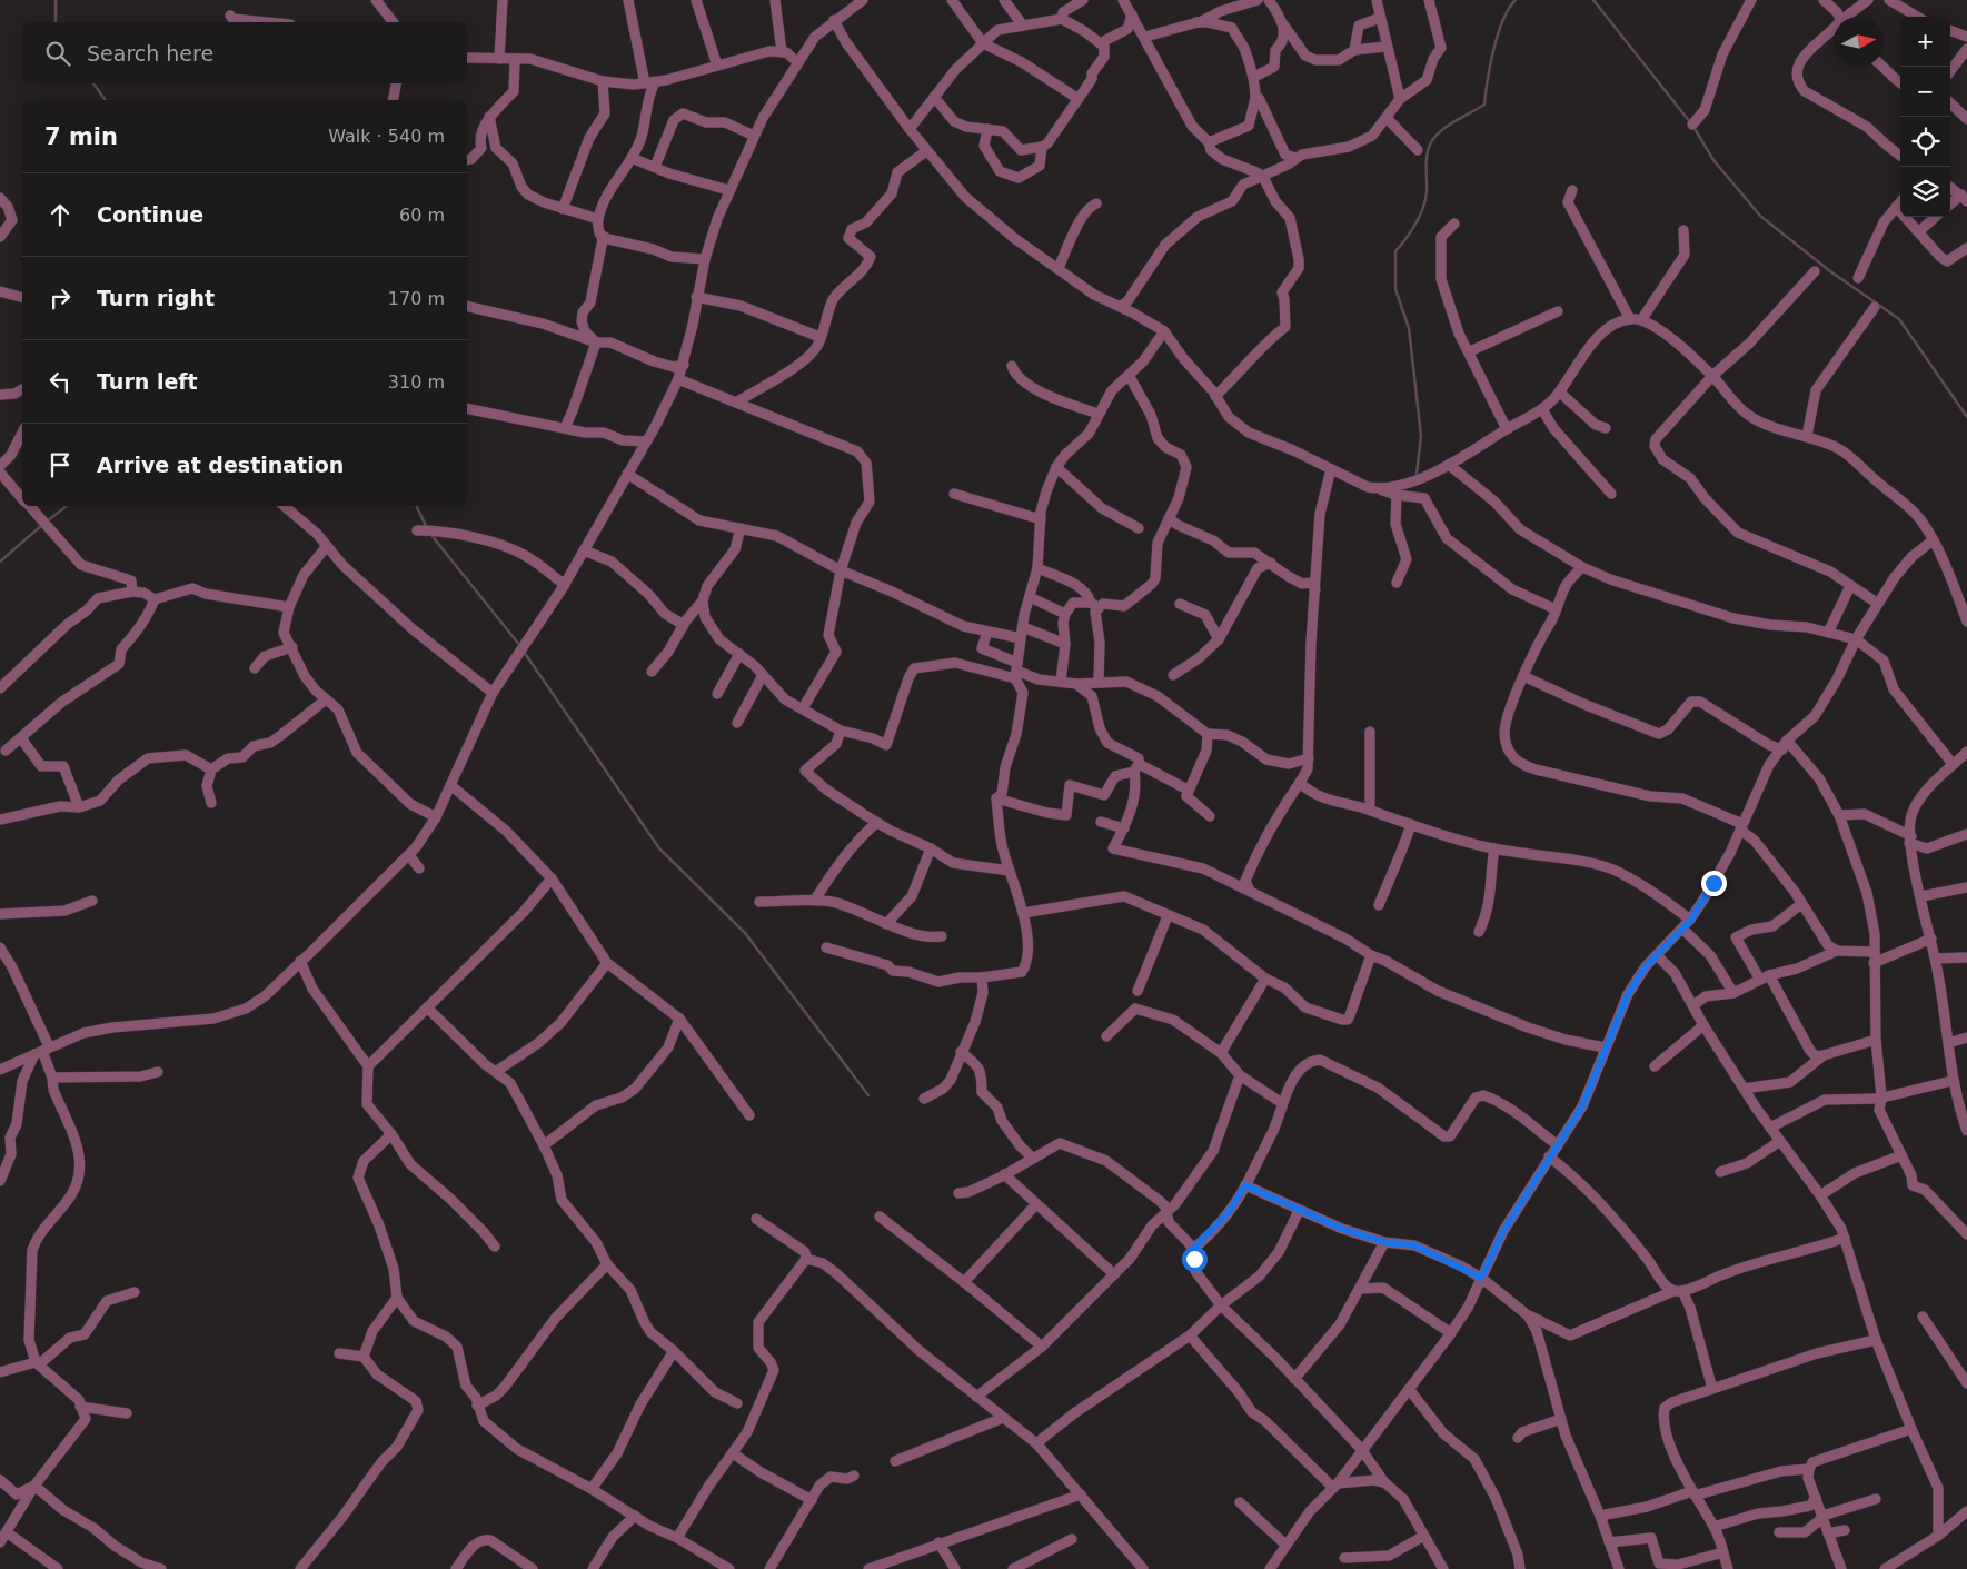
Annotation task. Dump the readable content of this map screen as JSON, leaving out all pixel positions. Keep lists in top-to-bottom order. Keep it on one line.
{"north":"right","page":{"map_buttons":["+","−"],"search":"Search here","heading":["7 min","Walk · 540 m"],"list":[["Continue","60 m"],["Turn right","170 m"],["Turn left","310 m"],"Arrive at destination"]}}
